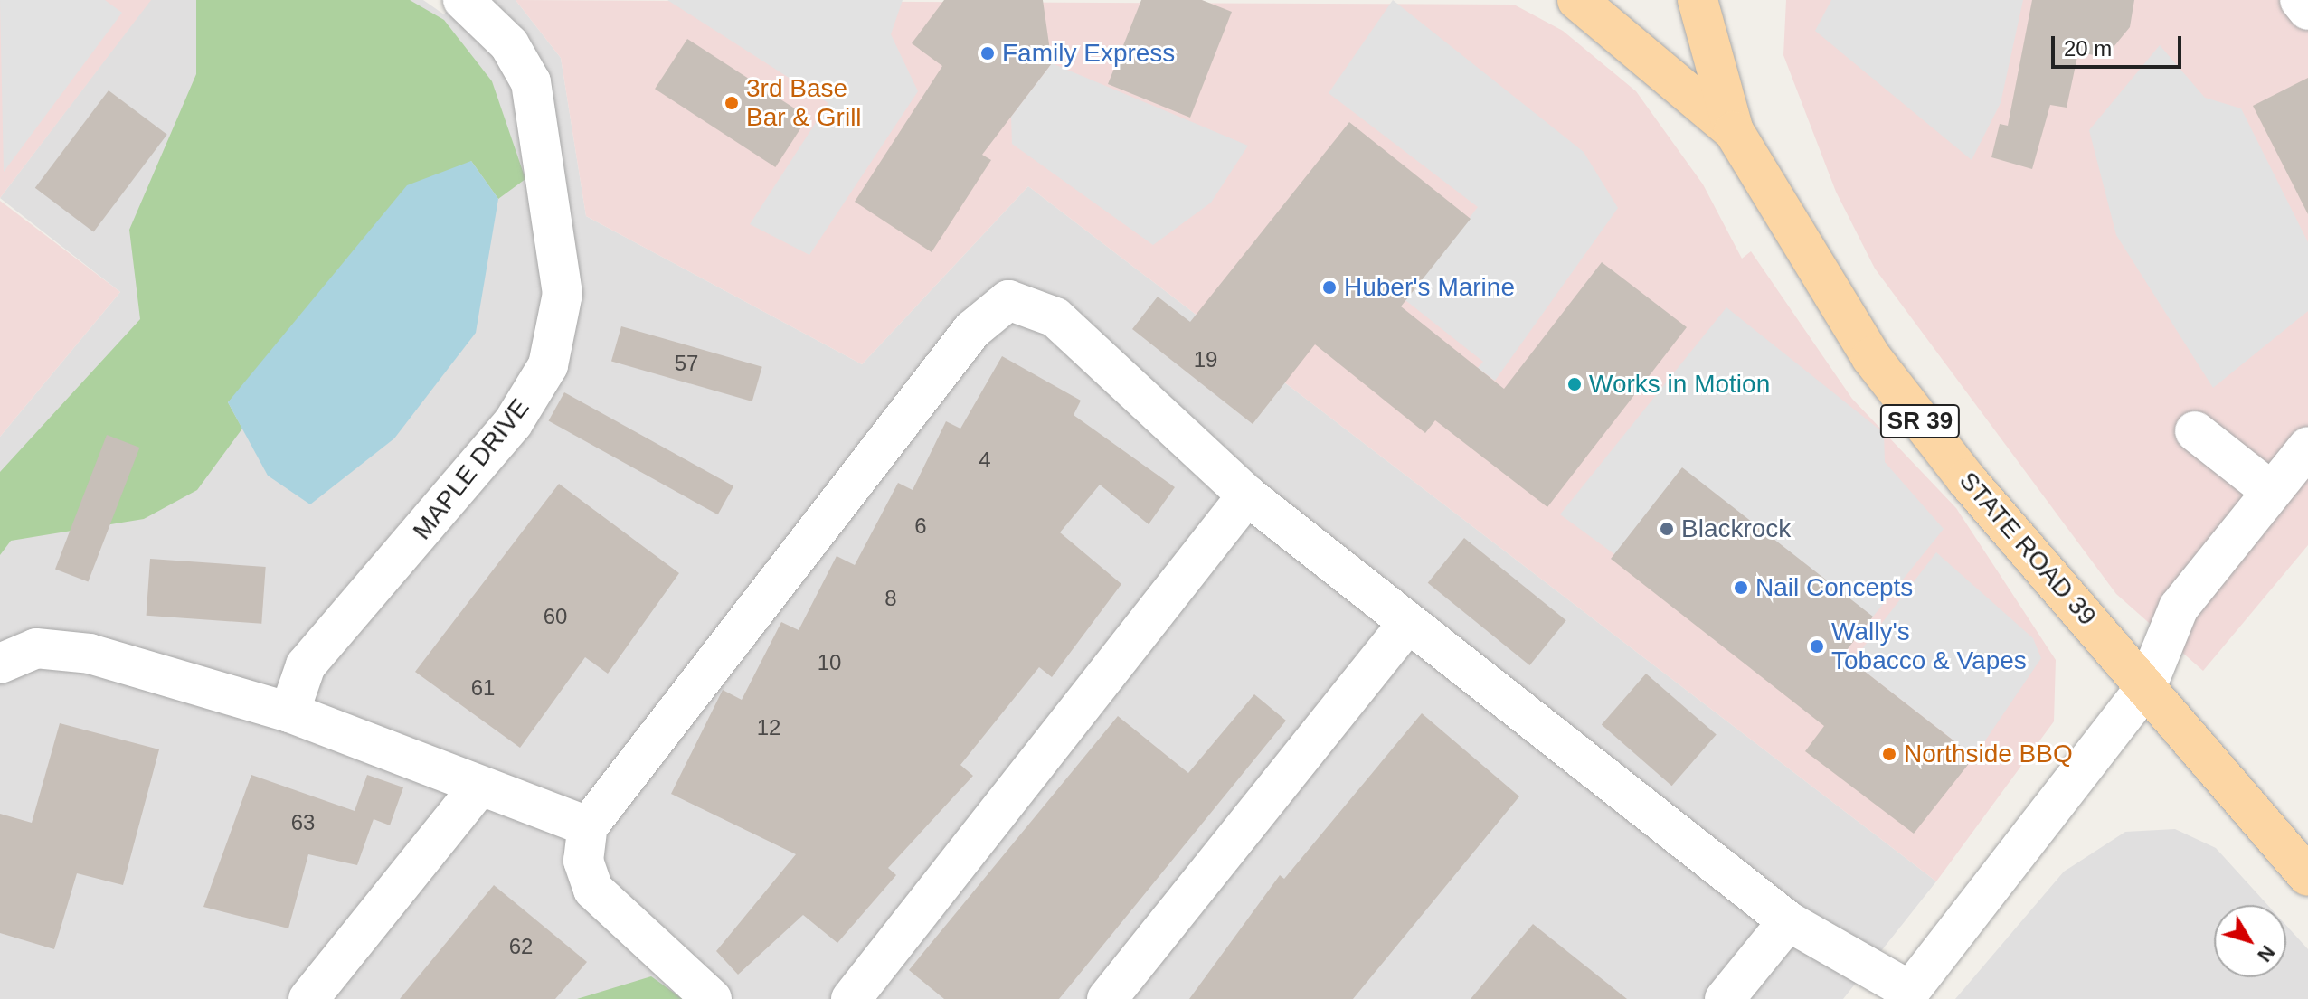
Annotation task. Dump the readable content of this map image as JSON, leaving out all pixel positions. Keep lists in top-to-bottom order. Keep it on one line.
{"streets":{"main road":["SR 39","STATE ROAD 39"],"street":["MAPLE DRIVE"]},"places":["Family Express","3rd Base Bar & Grill","Huber's Marine","Works in Motion","Blackrock","Nail Concepts","Wally's Tobacco & Vapes","Northside BBQ"],"house_numbers":["19","57","4","6","8","60","10","61","12","63","62"],"scale_bar":"20 m","north":"bottom right"}
